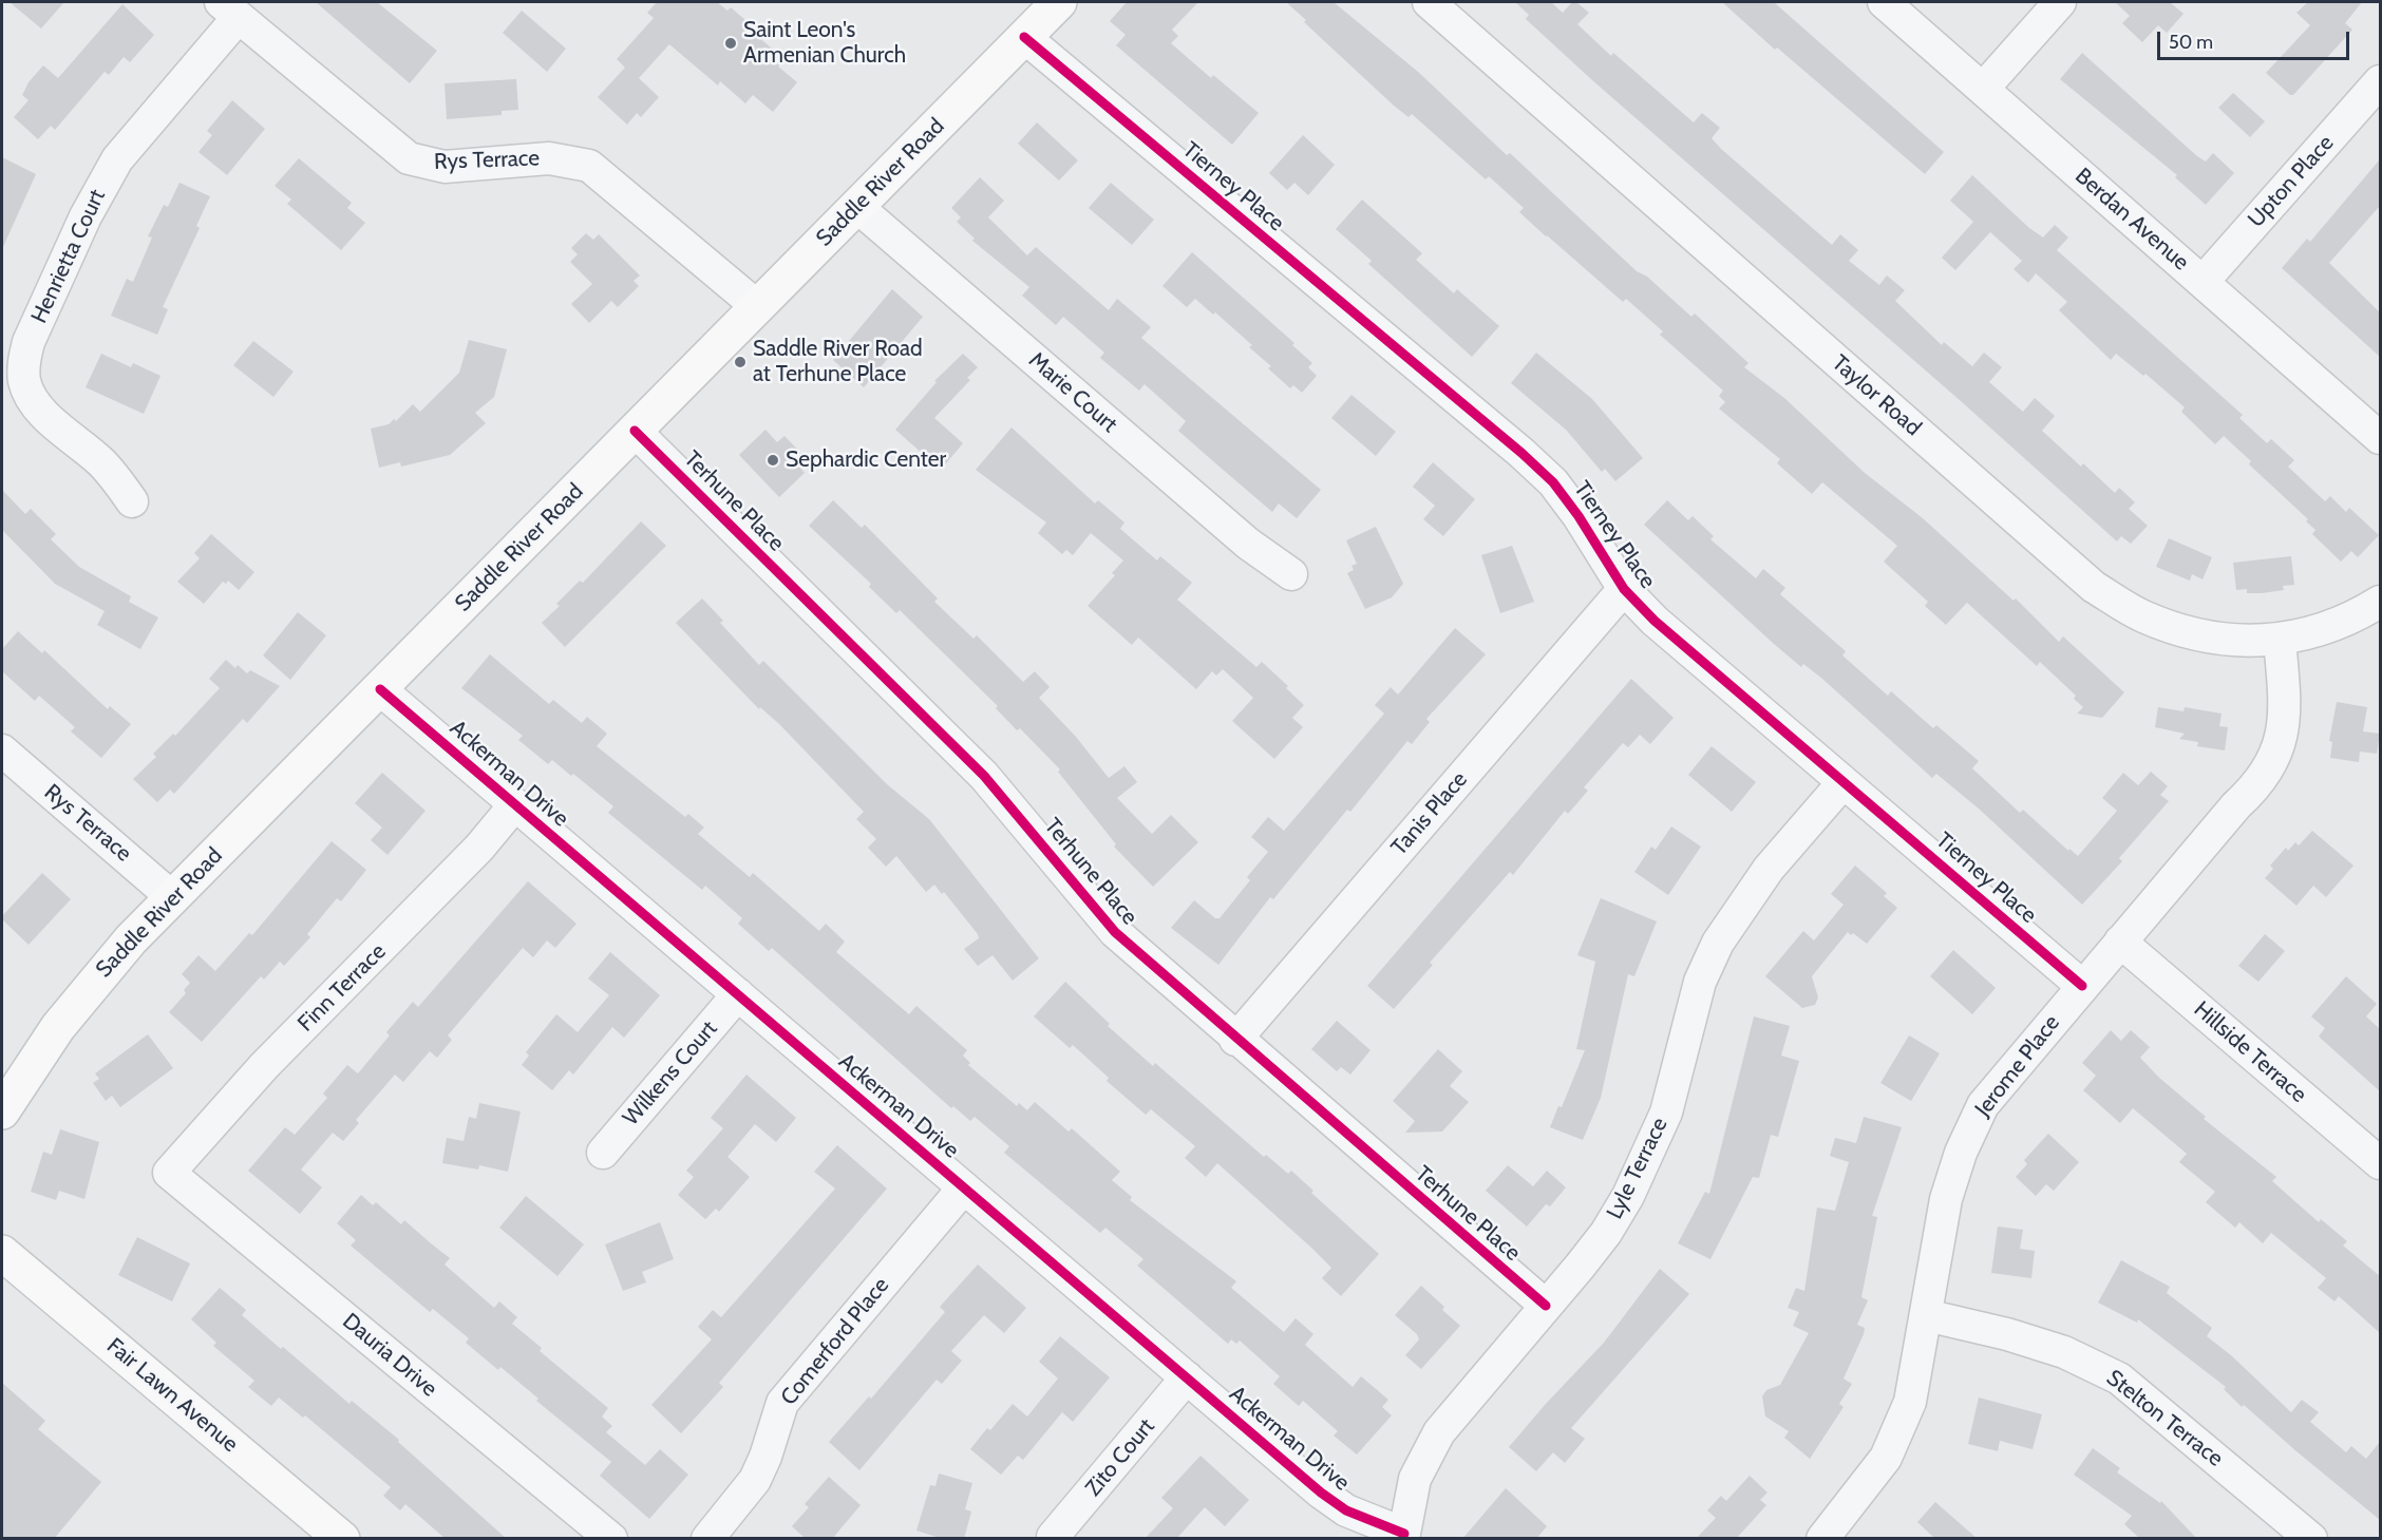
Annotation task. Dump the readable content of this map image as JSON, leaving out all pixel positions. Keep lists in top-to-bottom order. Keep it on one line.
{"streets":{"main road":["Saddle River Road","Fair Lawn Avenue"],"street":["Rys Terrace","Upton Place","Tierney Place","Berdan Avenue","Henrietta Court","Marie Court","Taylor Road","Terhune Place","Ackerman Drive","Tanis Place","Finn Terrace","Hillside Terrace","Jerome Place","Wilkens Court","Lyle Terrace","Comerford Place","Dauria Drive","Stelton Terrace","Zito Court"]},"crossings":[["Rys Terrace","Saddle River Road"],["Rys Terrace","Henrietta Court"],["Upton Place","Berdan Avenue"],["Saddle River Road","Tierney Place"],["Saddle River Road","Marie Court"],["Saddle River Road","Terhune Place"],["Saddle River Road","Ackerman Drive"],["Tierney Place","Tanis Place"],["Tierney Place","Jerome Place"],["Tierney Place","Lyle Terrace"],["Taylor Road","Jerome Place"],["Terhune Place","Tanis Place"],["Terhune Place","Lyle Terrace"],["Ackerman Drive","Finn Terrace"],["Ackerman Drive","Wilkens Court"],["Ackerman Drive","Lyle Terrace"],["Ackerman Drive","Comerford Place"],["Ackerman Drive","Zito Court"],["Finn Terrace","Dauria Drive"],["Hillside Terrace","Jerome Place"],["Jerome Place","Stelton Terrace"]],"places":["Saint Leon's Armenian Church","Saddle River Road at Terhune Place","Sephardic Center"],"scale_bar":"50 m"}
